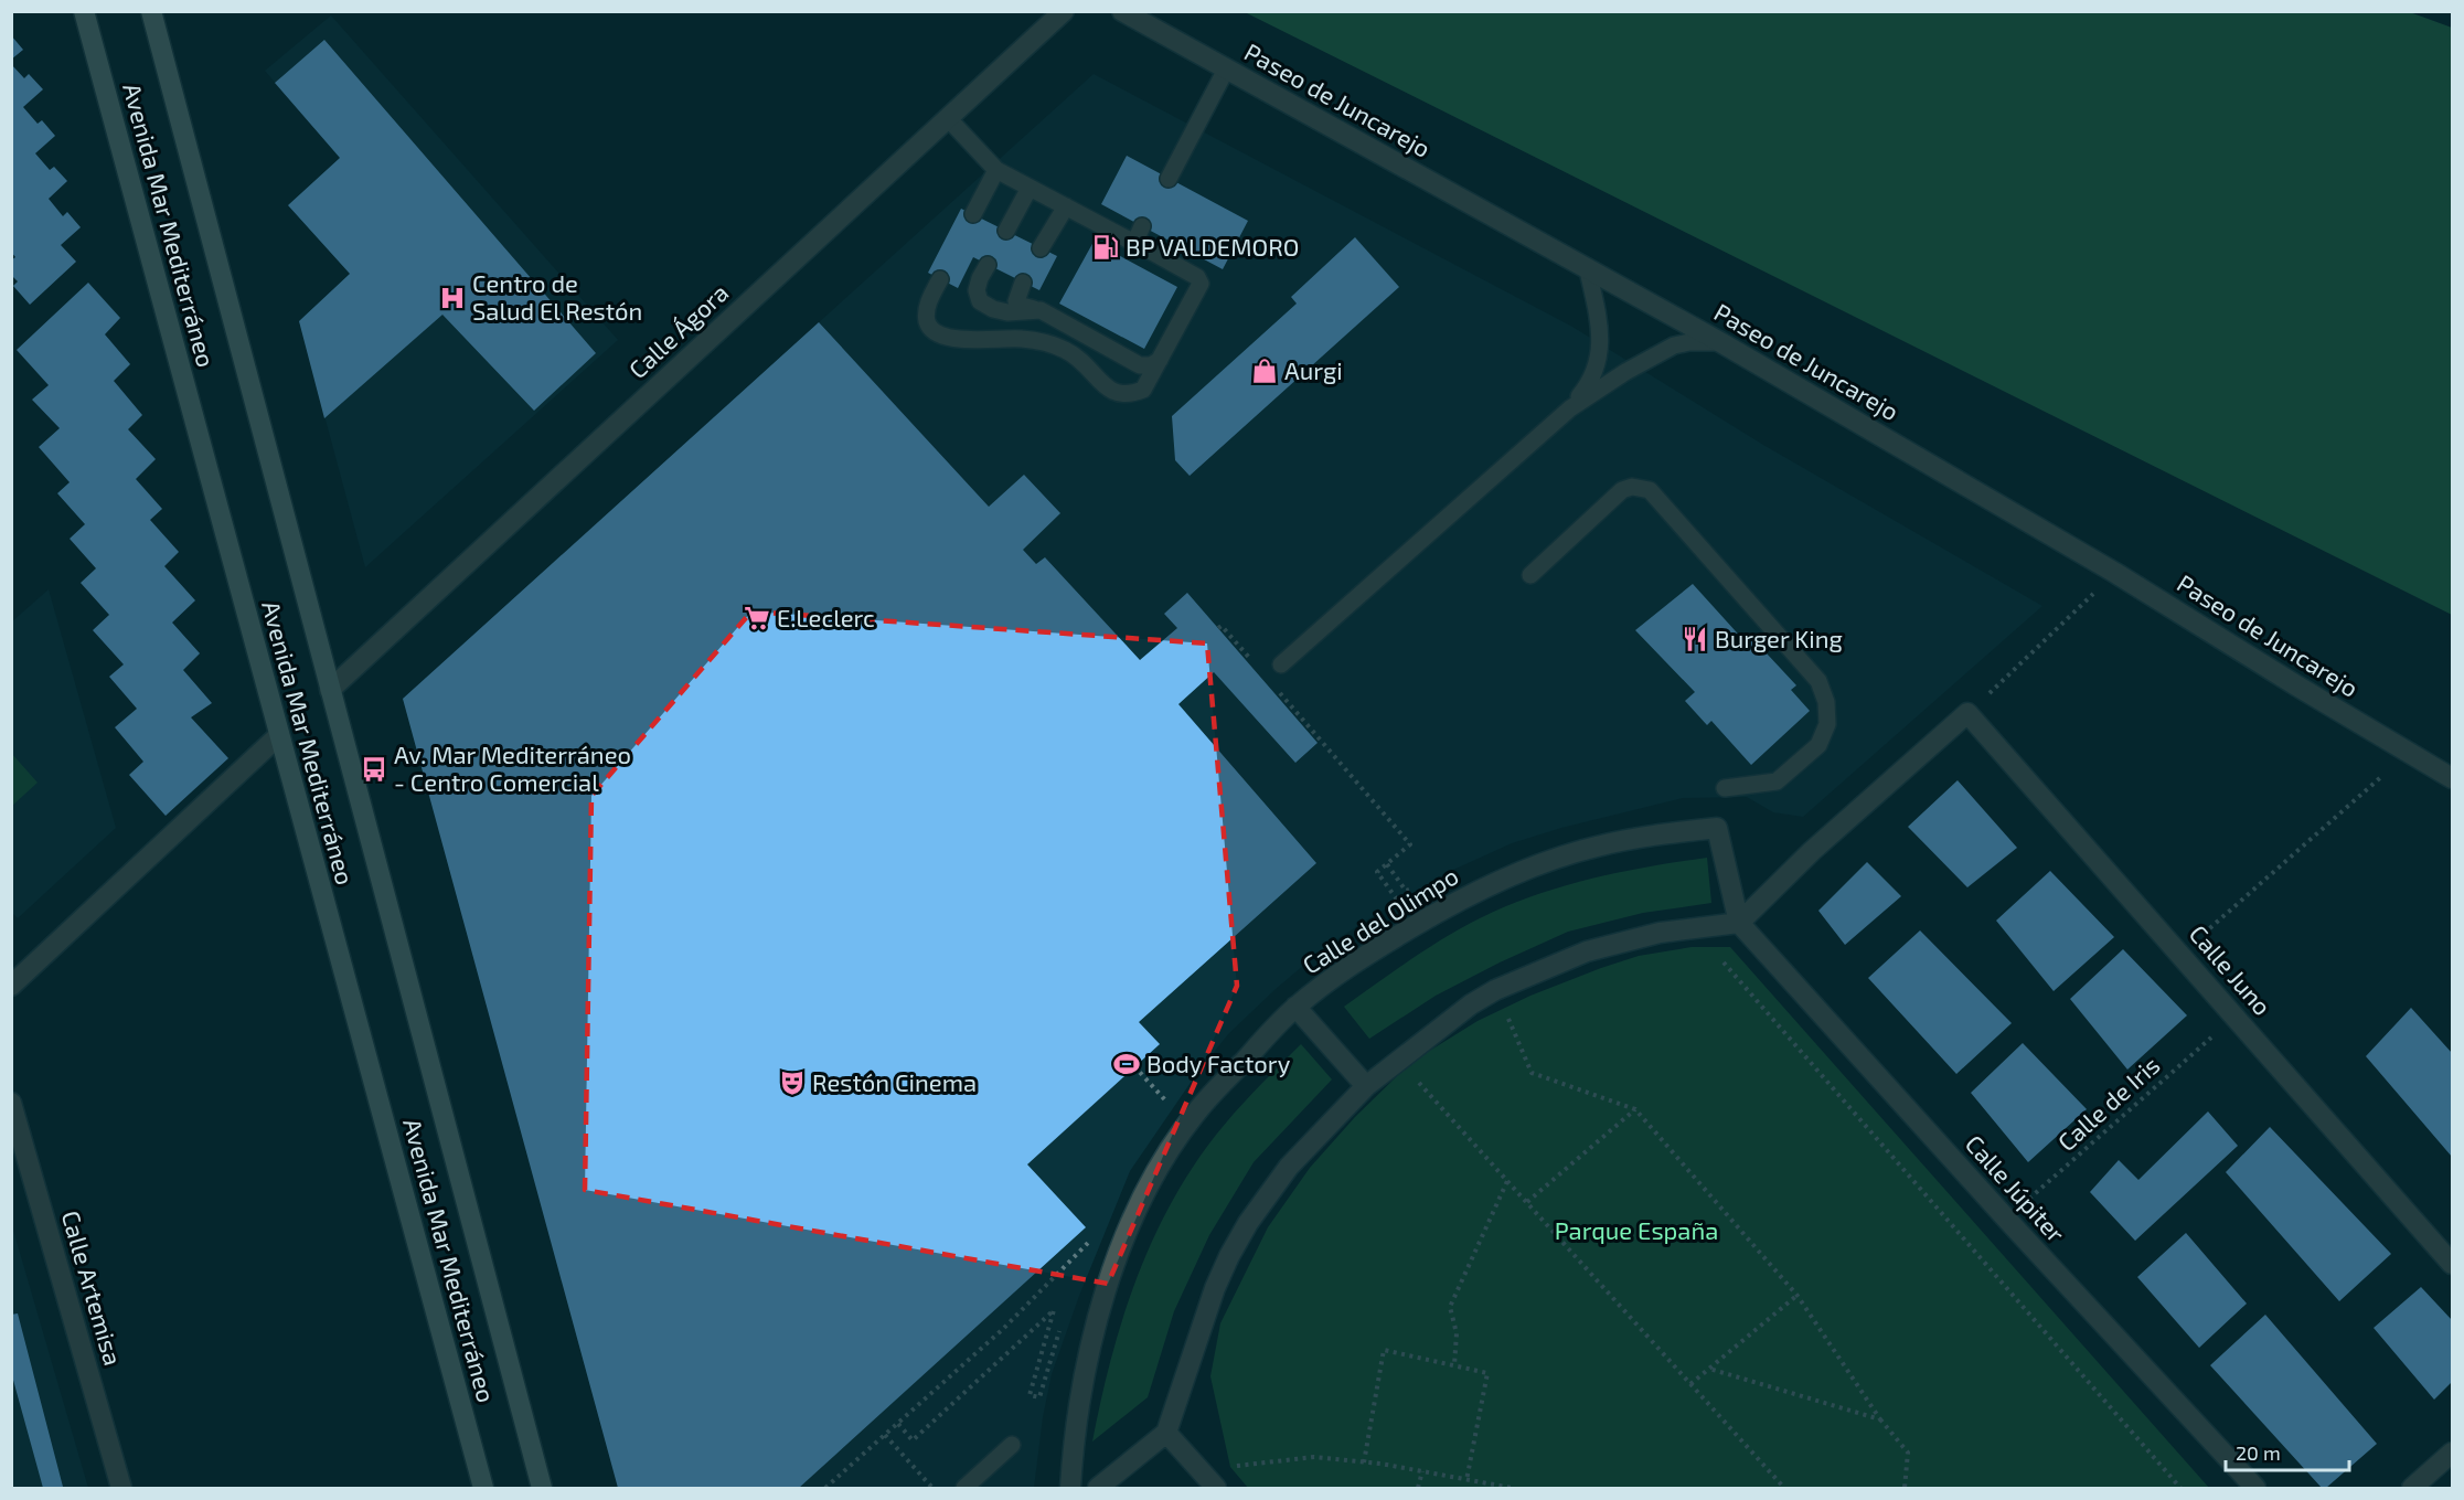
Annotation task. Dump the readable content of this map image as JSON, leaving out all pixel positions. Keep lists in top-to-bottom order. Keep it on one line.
{"streets":{"street":["Paseo de Juncarejo","Avenida Mar Mediterráneo","Calle Ágora","Calle del Olimpo","Calle Juno","Calle Júpiter","Calle Artemisa"],"path":["Calle de Iris"]},"crossings":[["Avenida Mar Mediterráneo","Calle Ágora"],["Calle del Olimpo","Calle Júpiter"],["Calle Juno","Calle de Iris"],["Calle de Iris","Calle Júpiter"]],"parks":["Parque España"],"places":{"fuel station":["BP VALDEMORO"],"hospital":["Centro de Salud El Restón"],"shop":["Aurgi"],"supermarket":["E.Leclerc"],"restaurant":["Burger King"],"bus stop":["Av. Mar Mediterráneo - Centro Comercial"],"sports":["Body Factory"],"theatre":["Restón Cinema"]},"scale_bar":"20 m"}
